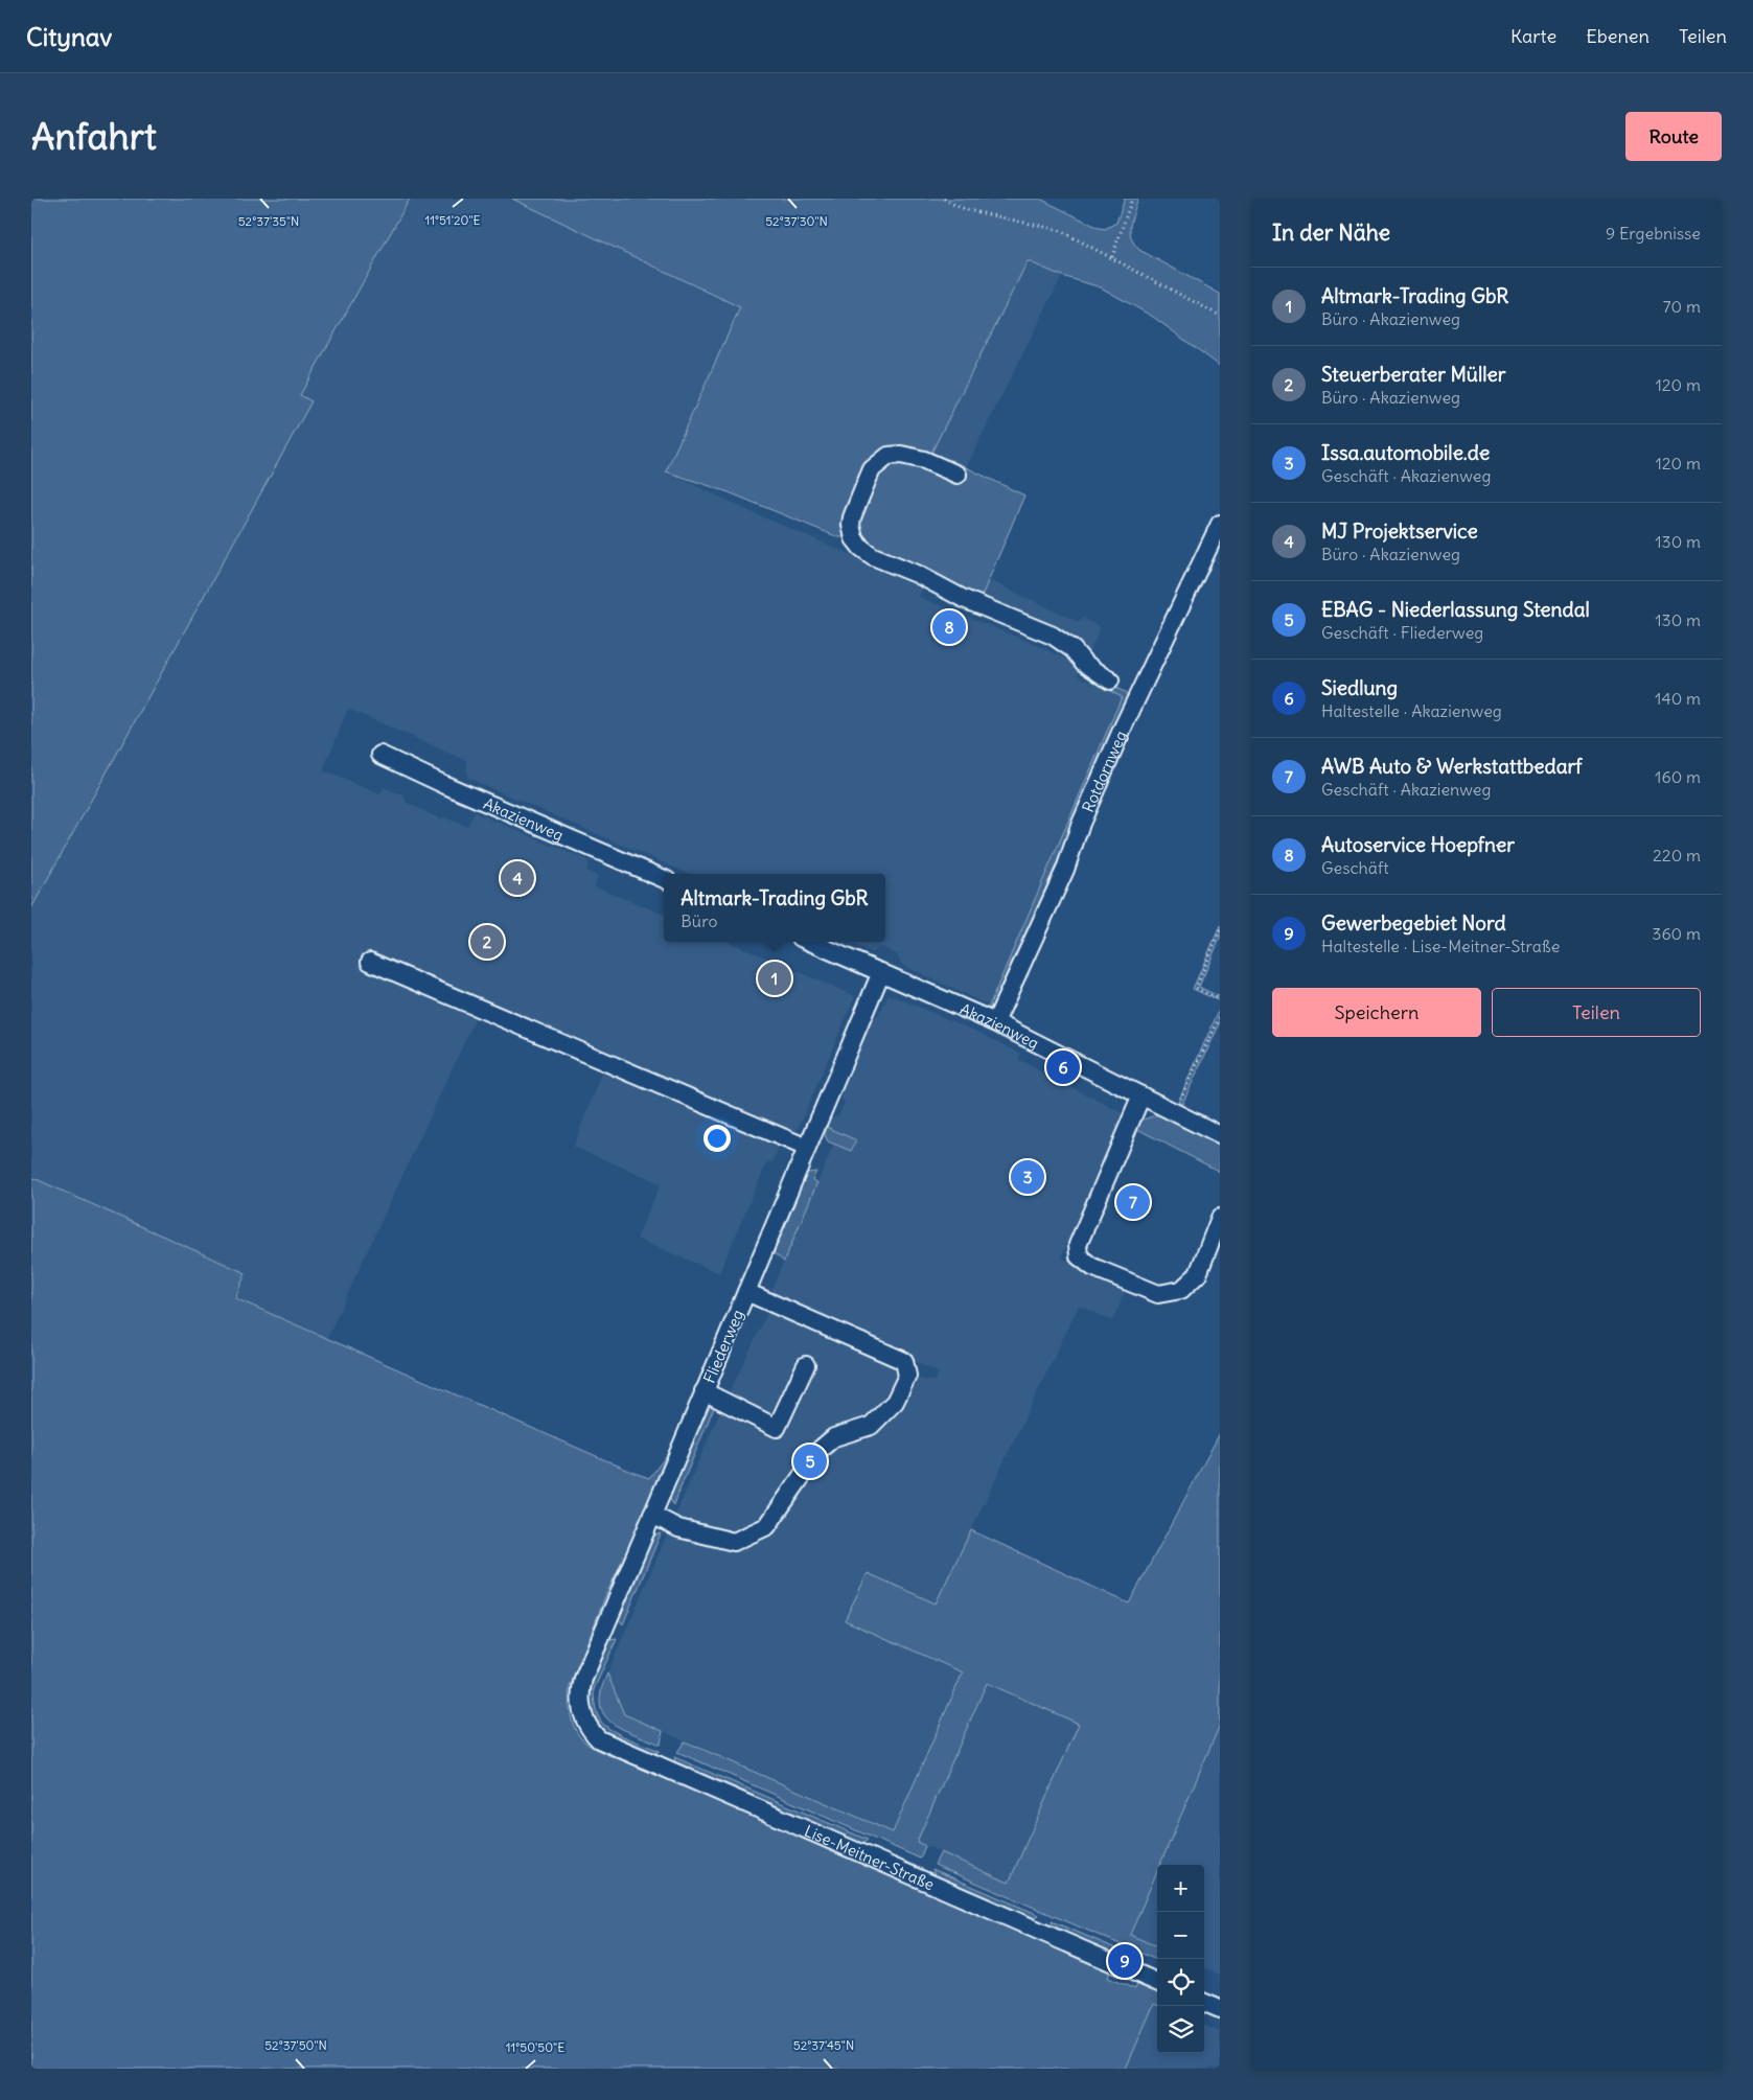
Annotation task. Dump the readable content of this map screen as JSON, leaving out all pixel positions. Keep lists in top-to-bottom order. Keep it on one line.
{"streets":{"street":["Rotdornweg","Akazienweg","Fliederweg","Lise-Meitner-Straße"]},"crossings":[["Rotdornweg","Akazienweg"],["Akazienweg","Fliederweg"],["Fliederweg","Lise-Meitner-Straße"]],"page":{"header":"Citynav","nav":["Karte","Ebenen","Teilen"],"buttons":["Route",["Speichern","Teilen"]],"title":"Anfahrt","heading":["In der Nähe","9 Ergebnisse"],"list":[{"mark":"1","name":"Altmark-Trading GbR","note":"Büro · Akazienweg","value":"70 m"},{"mark":"2","name":"Steuerberater Müller","note":"Büro · Akazienweg","value":"120 m"},{"mark":"3","name":"Issa.automobile.de","note":"Geschäft · Akazienweg","value":"120 m"},{"mark":"4","name":"MJ Projektservice","note":"Büro · Akazienweg","value":"130 m"},{"mark":"5","name":"EBAG - Niederlassung Stendal","note":"Geschäft · Fliederweg","value":"130 m"},{"mark":"6","name":"Siedlung","note":"Haltestelle · Akazienweg","value":"140 m"},{"mark":"7","name":"AWB Auto & Werkstattbedarf","note":"Geschäft · Akazienweg","value":"160 m"},{"mark":"8","name":"Autoservice Hoepfner","note":"Geschäft","value":"220 m"},{"mark":"9","name":"Gewerbegebiet Nord","note":"Haltestelle · Lise-Meitner-Straße","value":"360 m"}],"pins":["8","4","2","1","6","3","7","5","9"],"popup":["Altmark-Trading GbR","Büro"],"map_buttons":["+","−"]},"coordinates":["11°51'20\"E","52°37'35\"N","52°37'30\"N","52°37'50\"N","52°37'45\"N","11°50'50\"E"]}
